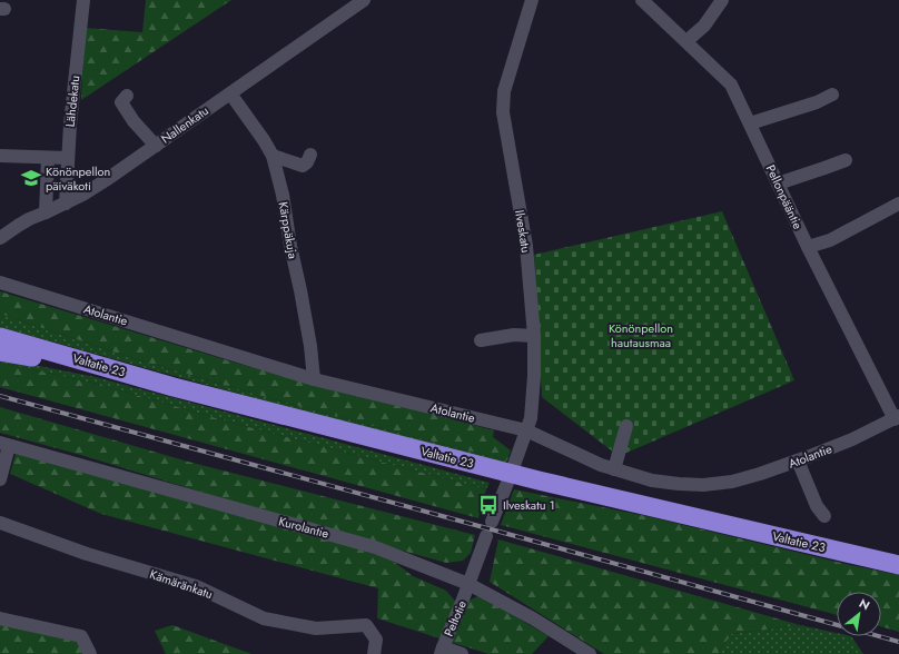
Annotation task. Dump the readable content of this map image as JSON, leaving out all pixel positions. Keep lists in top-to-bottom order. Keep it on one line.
{"streets":{"highway":["Valtatie 23"],"street":["Lähdekatu","Nallenkatu","Pellonpääntie","Kärppäkuja","Ilveskatu","Atolantie","Kurolantie","Kämäränkatu","Peltotie"]},"crossings":[["Lähdekatu","Nallenkatu"],["Nallenkatu","Kärppäkuja"],["Pellonpääntie","Atolantie"],["Kärppäkuja","Atolantie"],["Ilveskatu","Atolantie"],["Kurolantie","Peltotie"]],"parks":["Könönpellon hautausmaa"],"places":{"school or university":["Könönpellon päiväkoti"],"bus stop":["Ilveskatu 1"]},"north":"top right"}
